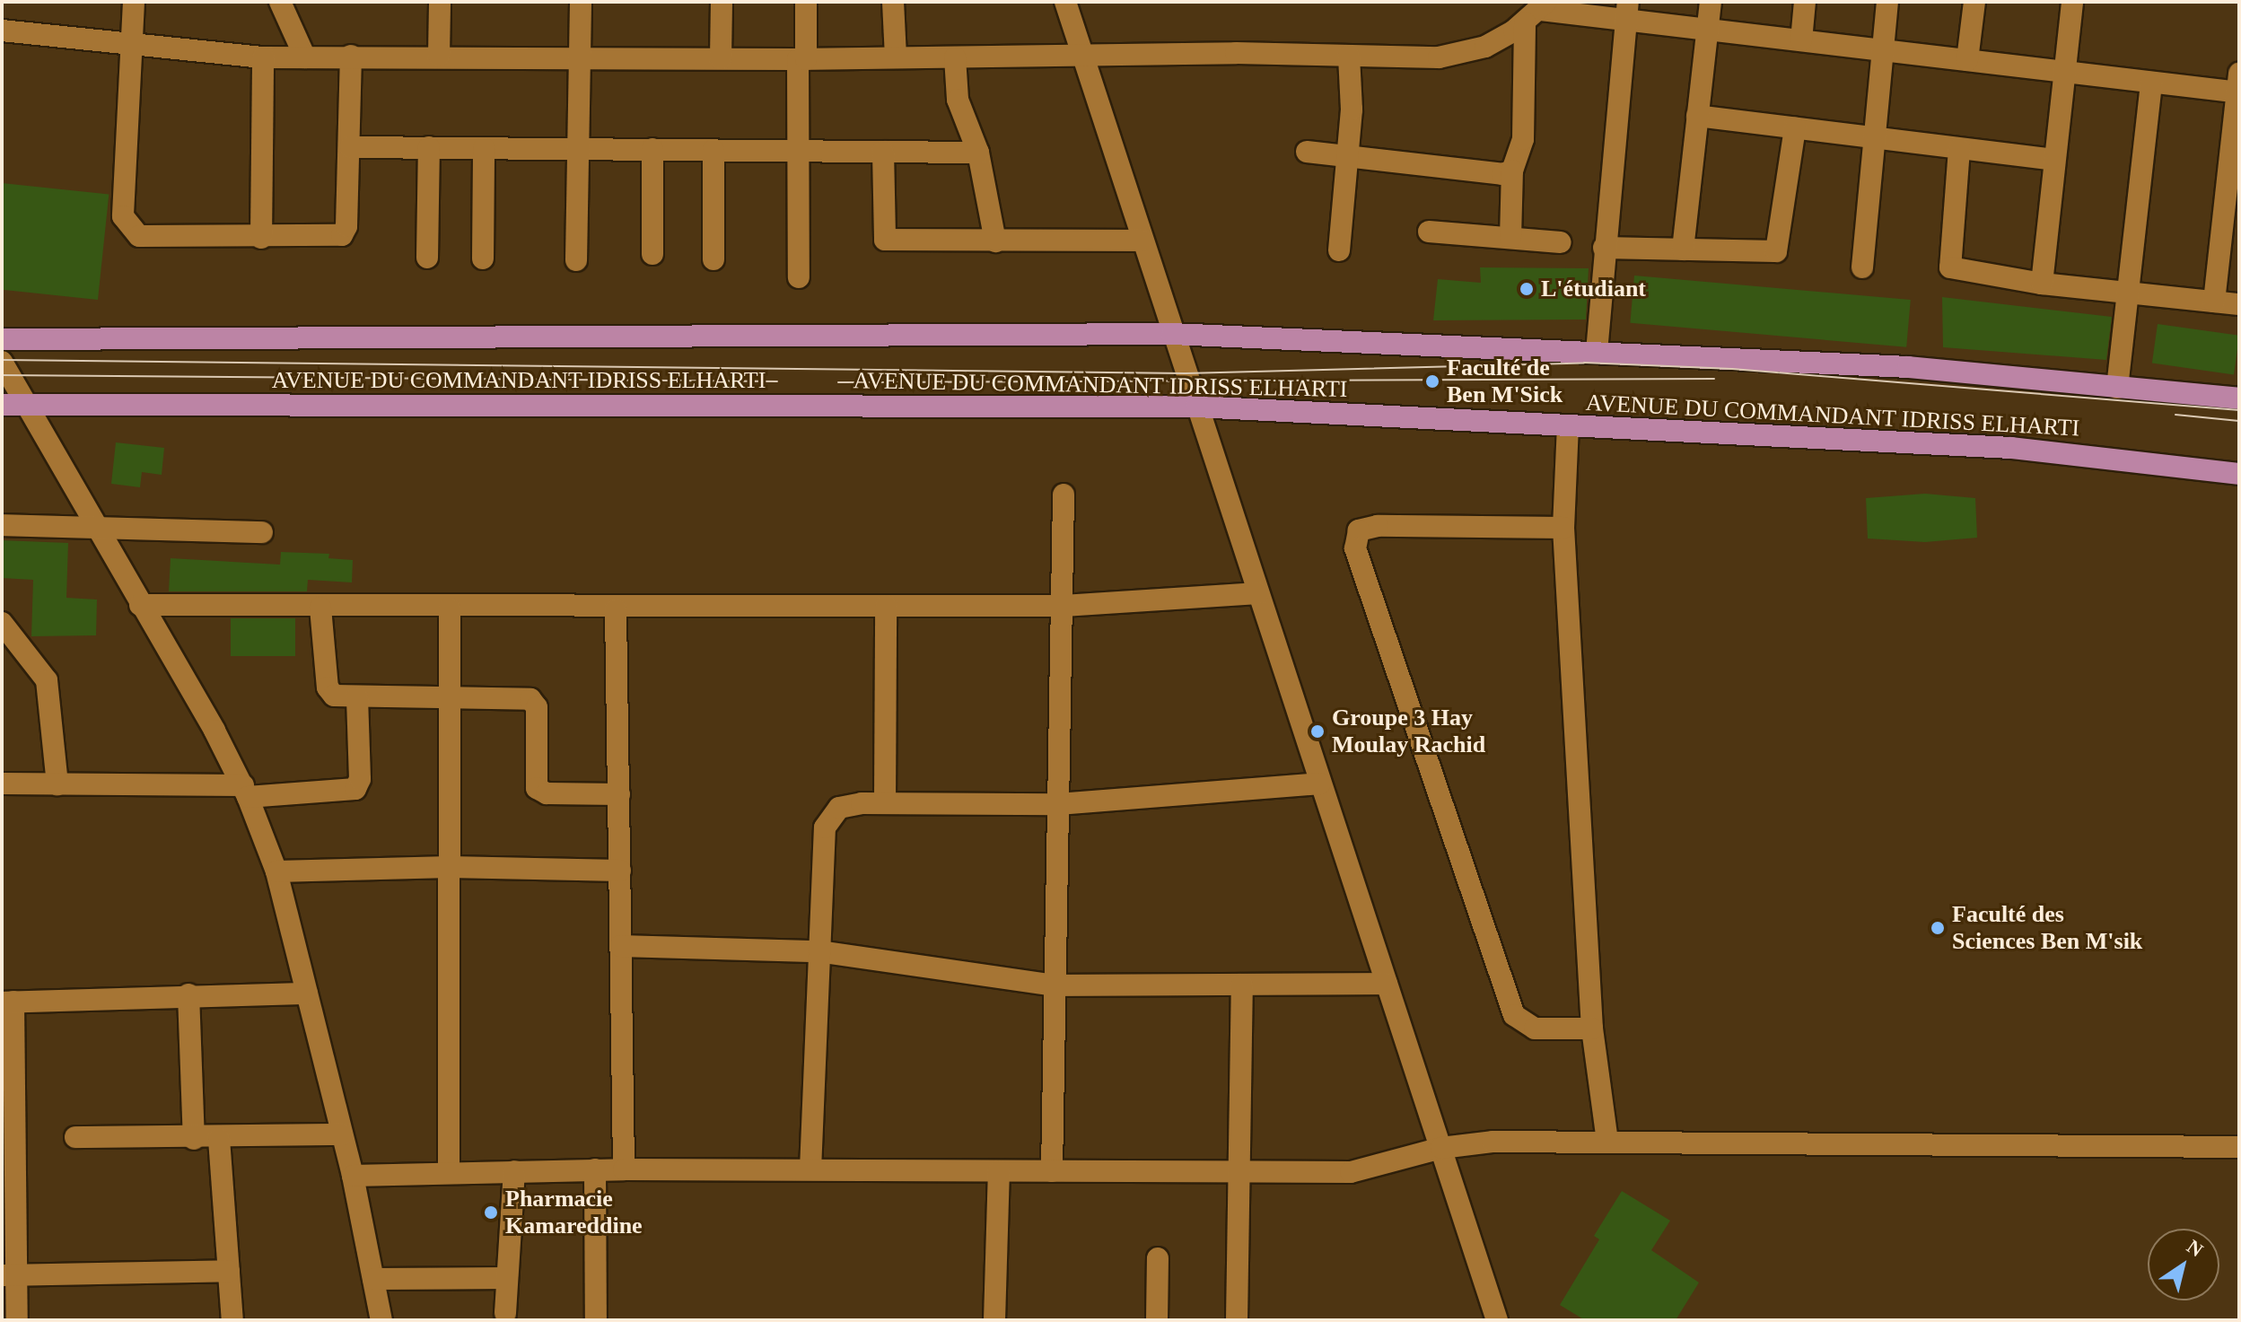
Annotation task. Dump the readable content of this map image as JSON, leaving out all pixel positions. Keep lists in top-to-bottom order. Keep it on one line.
{"streets":{"main road":["AVENUE DU COMMANDANT IDRISS ELHARTI"]},"places":["L'étudiant","Faculté de Ben M'Sick","Groupe 3 Hay Moulay Rachid","Faculté des Sciences Ben M'sik","Pharmacie Kamareddine"],"north":"top right"}
